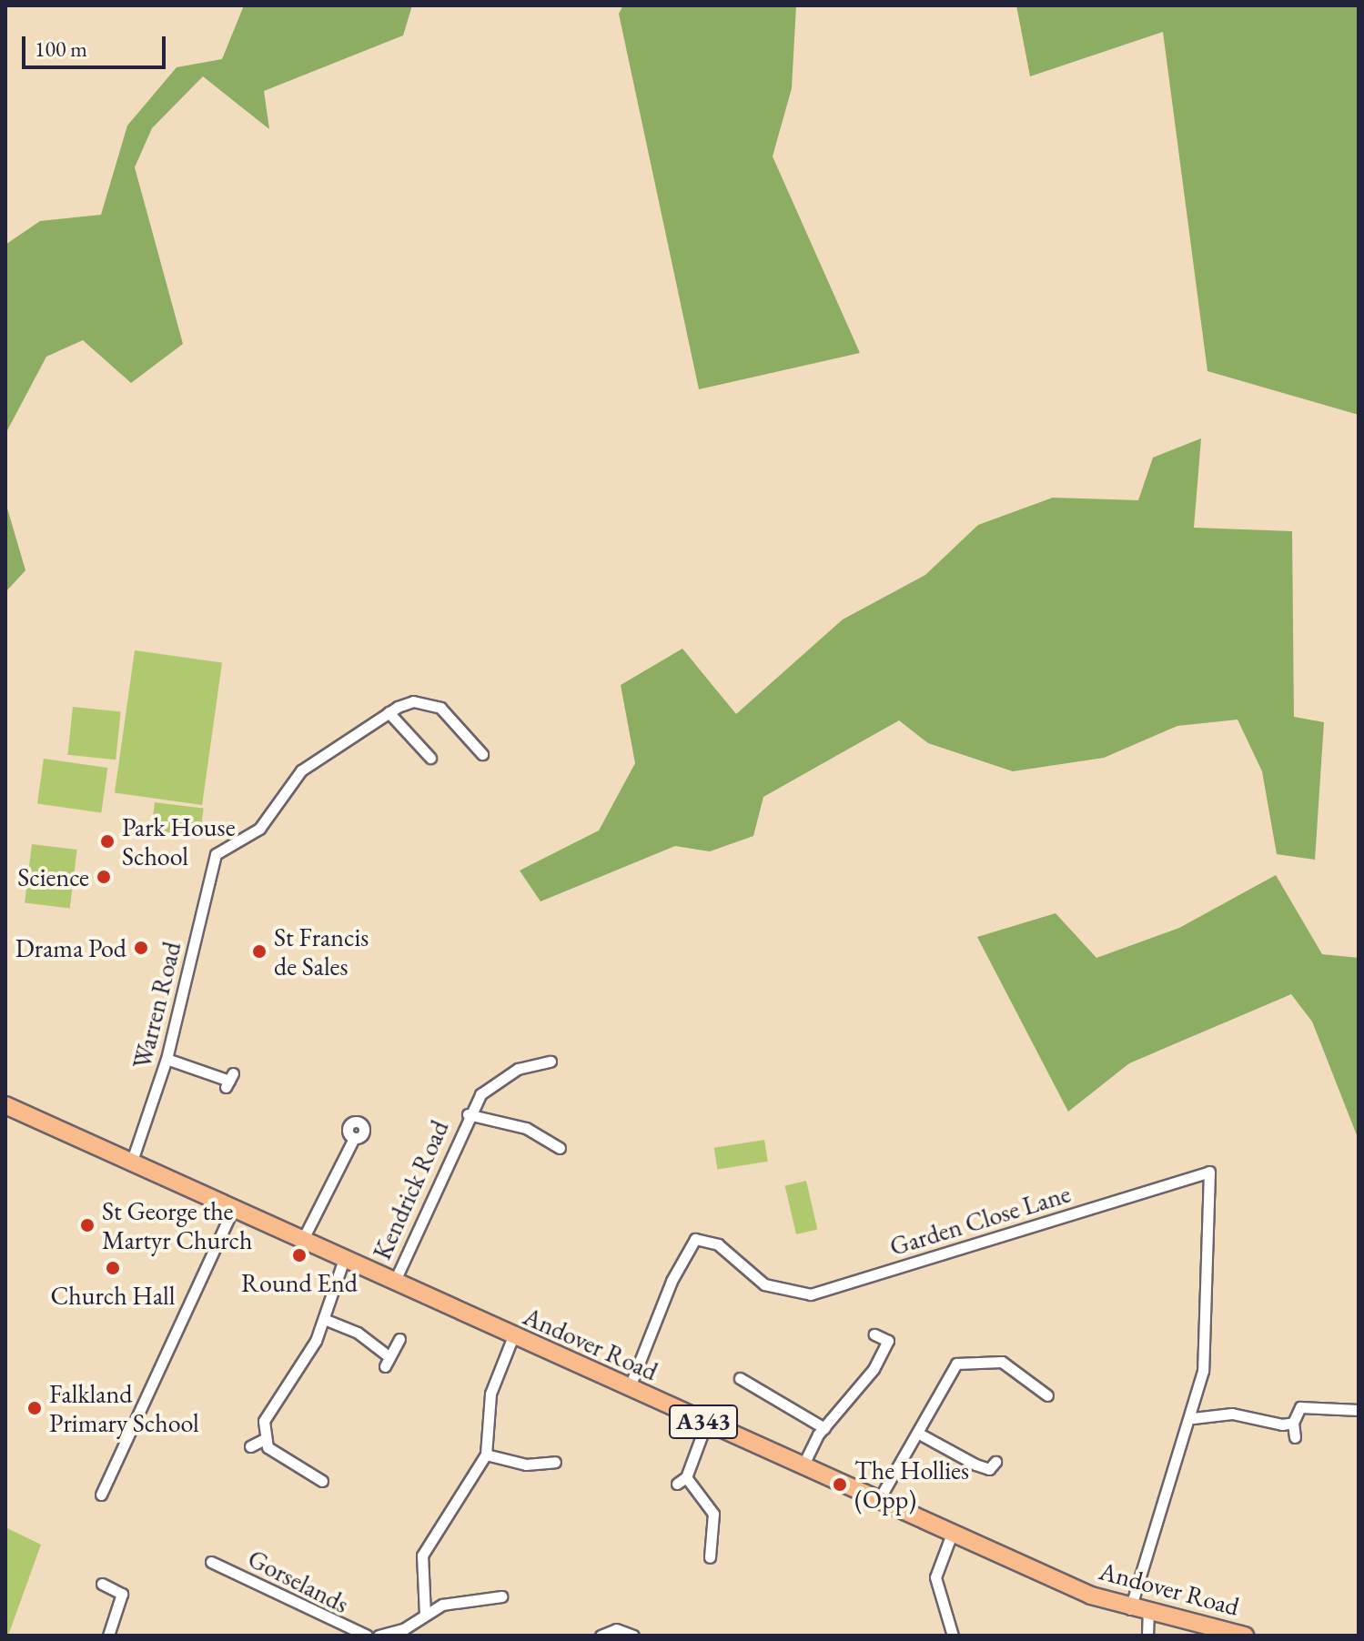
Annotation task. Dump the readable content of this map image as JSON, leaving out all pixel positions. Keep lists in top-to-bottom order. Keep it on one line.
{"streets":{"main road":["Andover Road","A343"],"street":["Warren Road","Kendrick Road","Garden Close Lane","Gorselands"]},"crossings":[["Warren Road","Andover Road"],["Kendrick Road","Andover Road"],["Garden Close Lane","Andover Road"]],"places":["Park House School","Science","Drama Pod","St Francis de Sales","St George the Martyr Church","Round End","Church Hall","Falkland Primary School","The Hollies (Opp)"],"scale_bar":"100 m"}
